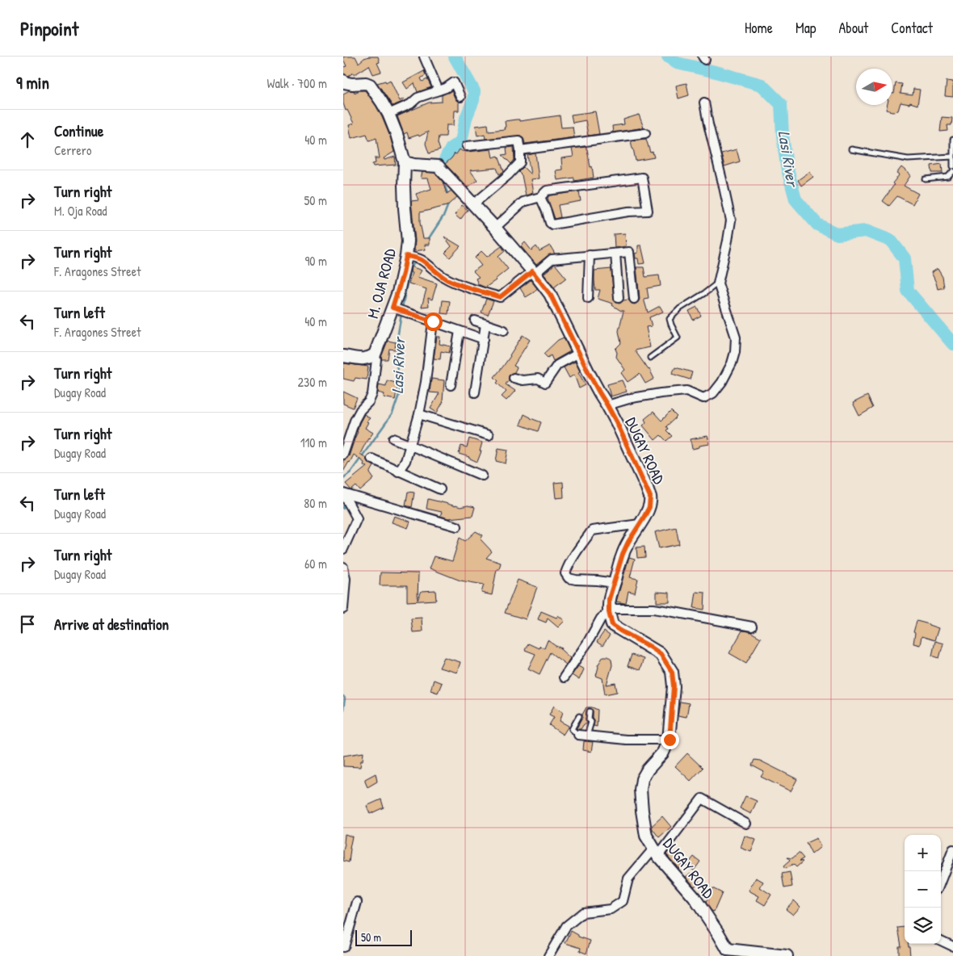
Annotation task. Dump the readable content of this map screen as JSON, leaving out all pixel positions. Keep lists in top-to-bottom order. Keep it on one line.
{"streets":{"street":["M. OJA ROAD","DUGAY ROAD"]},"crossings":[["M. OJA ROAD","DUGAY ROAD"]],"water":["Lasi River"],"scale_bar":"50 m","north":"right","page":{"header":"Pinpoint","nav":["Home","Map","About","Contact"],"heading":["9 min","Walk · 700 m"],"list":[["Continue","Cerrero","40 m"],["Turn right","M. Oja Road","50 m"],["Turn right","F. Aragones Street","90 m"],["Turn left","F. Aragones Street","40 m"],["Turn right","Dugay Road","230 m"],["Turn right","Dugay Road","110 m"],["Turn left","Dugay Road","80 m"],["Turn right","Dugay Road","60 m"],"Arrive at destination"],"map_buttons":["+","−"],"scale":"50 m"}}
